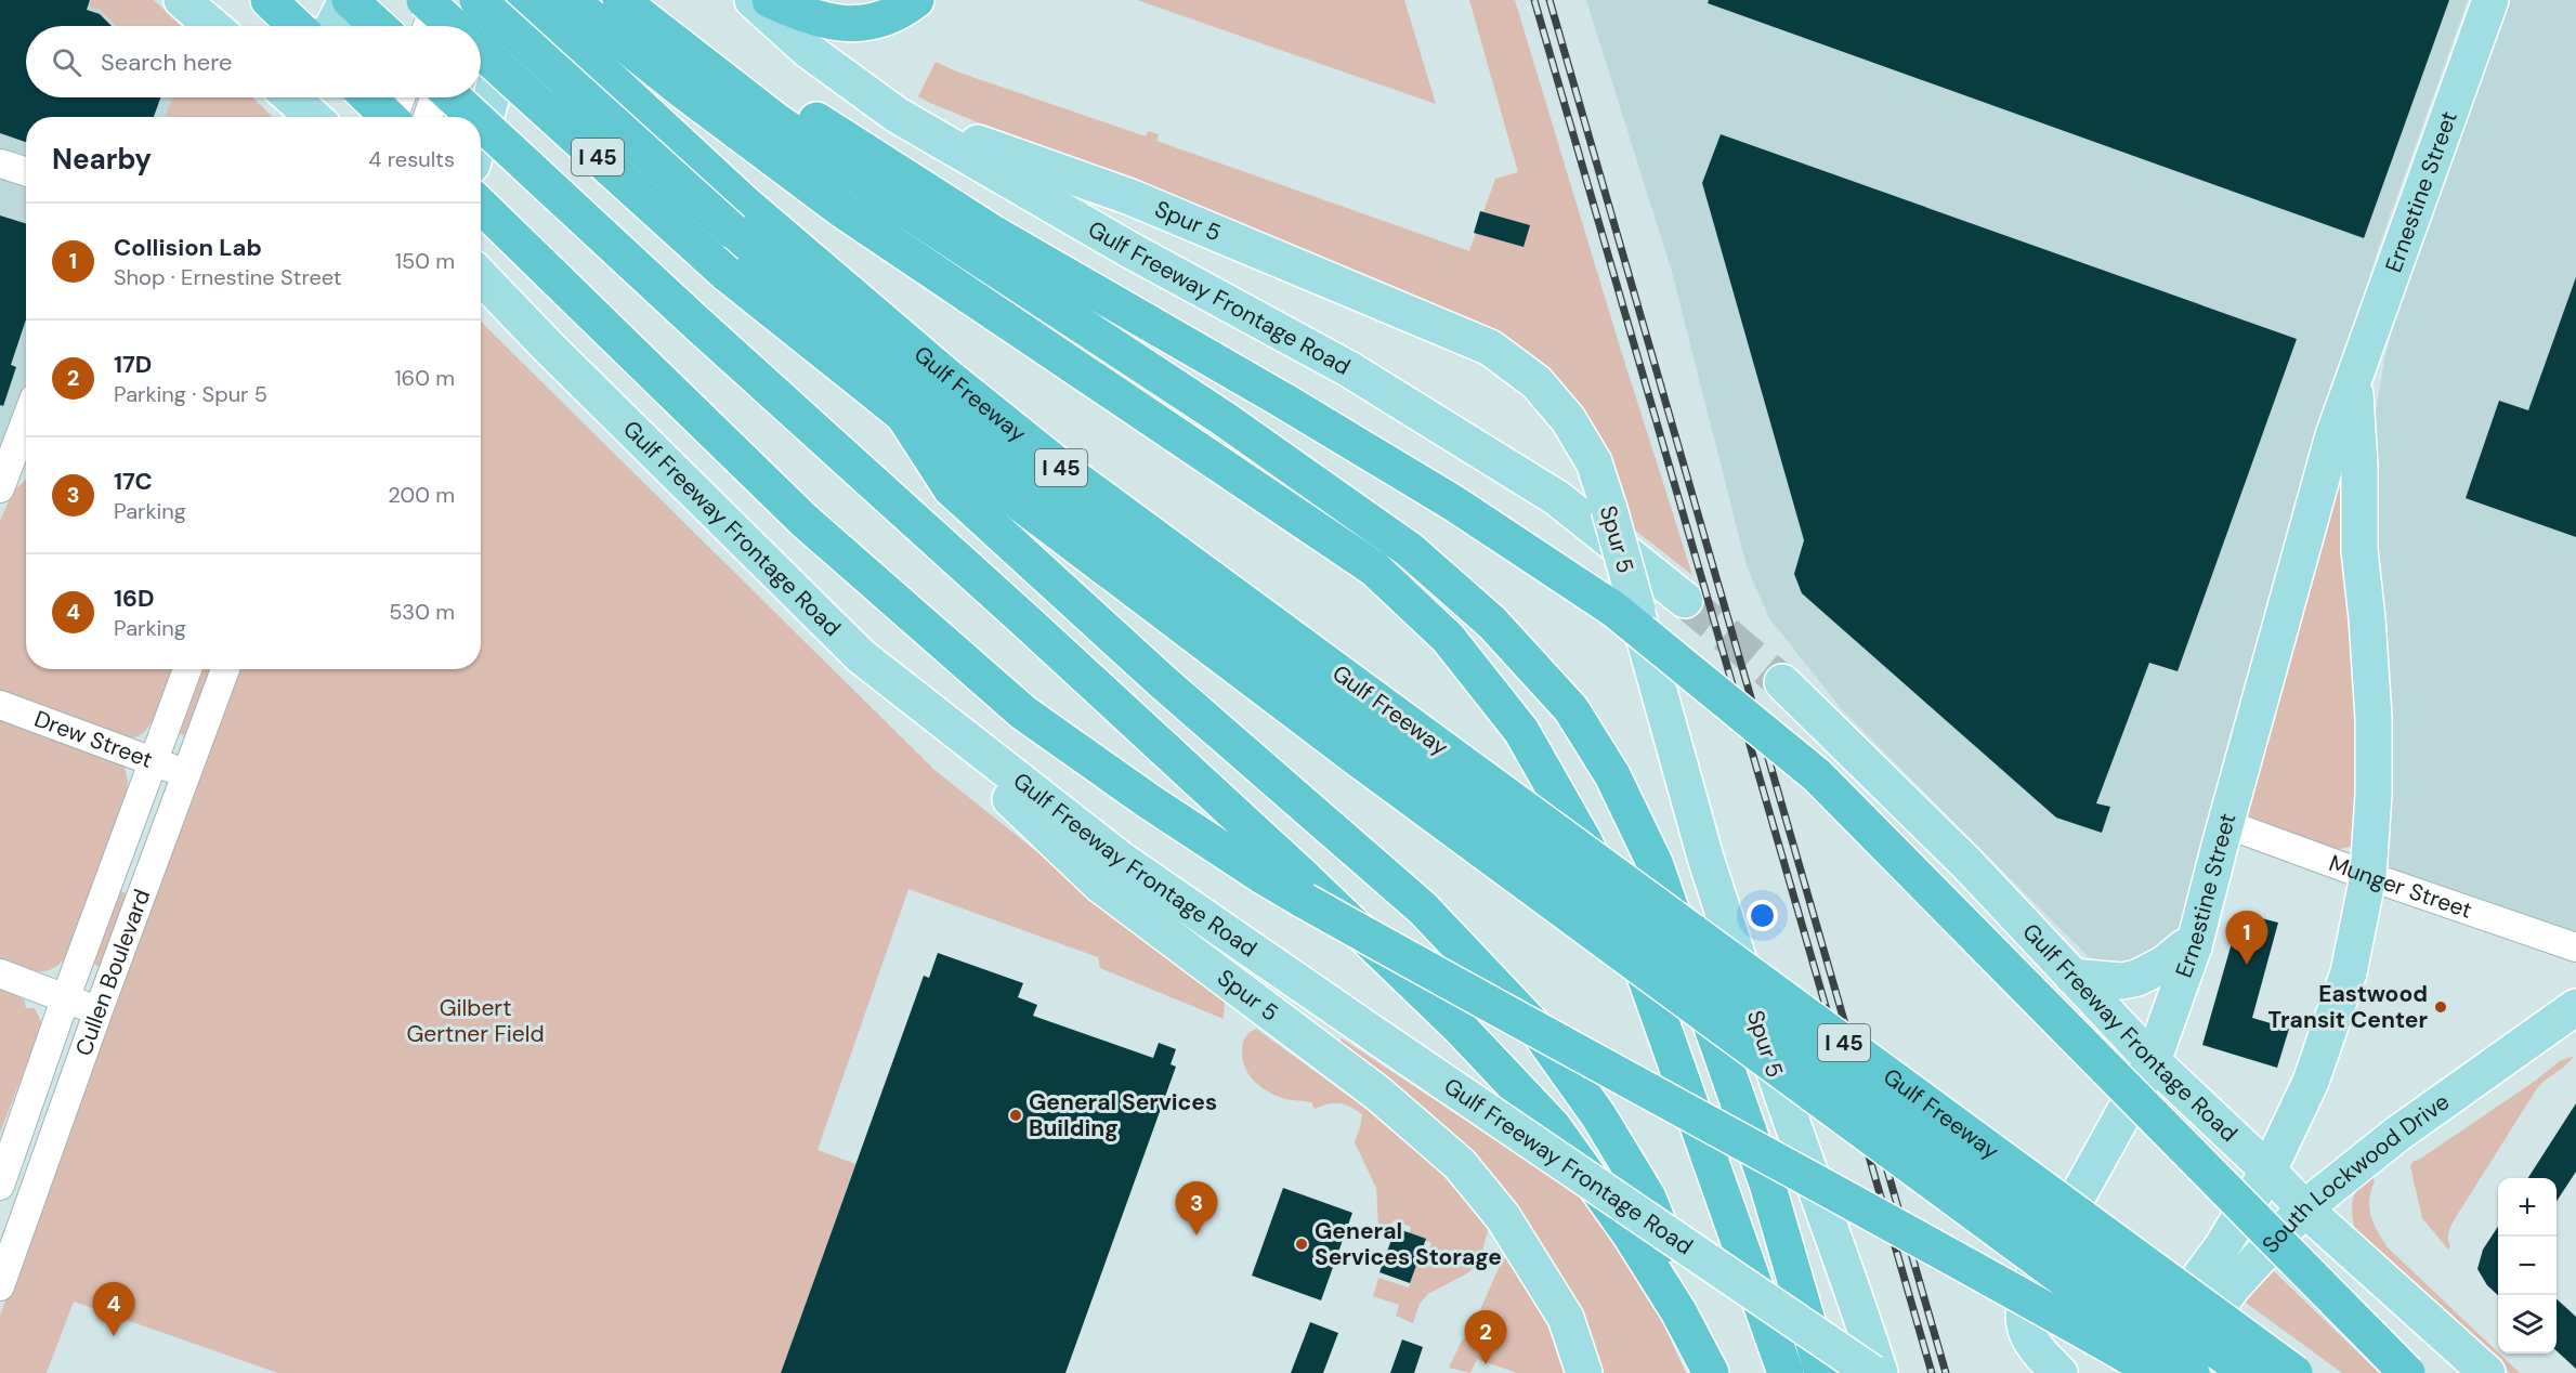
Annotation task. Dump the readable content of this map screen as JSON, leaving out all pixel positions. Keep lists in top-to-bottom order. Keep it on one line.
{"streets":{"highway":["I 45","Gulf Freeway"],"main road":["Ernestine Street","Spur 5","Gulf Freeway Frontage Road","South Lockwood Drive"],"street":["Drew Street","Munger Street","Cullen Boulevard"]},"crossings":[["Ernestine Street","Gulf Freeway Frontage Road"],["Ernestine Street","Munger Street"],["Ernestine Street","South Lockwood Drive"],["Spur 5","Gulf Freeway Frontage Road"],["Gulf Freeway Frontage Road","South Lockwood Drive"],["Drew Street","Cullen Boulevard"],["Munger Street","South Lockwood Drive"]],"parks":["Gilbert Gertner Field"],"places":["Eastwood Transit Center","General Services Building","General Services Storage"],"page":{"search":"Search here","heading":["Nearby","4 results"],"list":[{"mark":"1","name":"Collision Lab","note":"Shop · Ernestine Street","value":"150 m"},{"mark":"2","name":"17D","note":"Parking · Spur 5","value":"160 m"},{"mark":"3","name":"17C","note":"Parking","value":"200 m"},{"mark":"4","name":"16D","note":"Parking","value":"530 m"}],"pins":["1","3","4","2"],"map_buttons":["+","−"]}}
